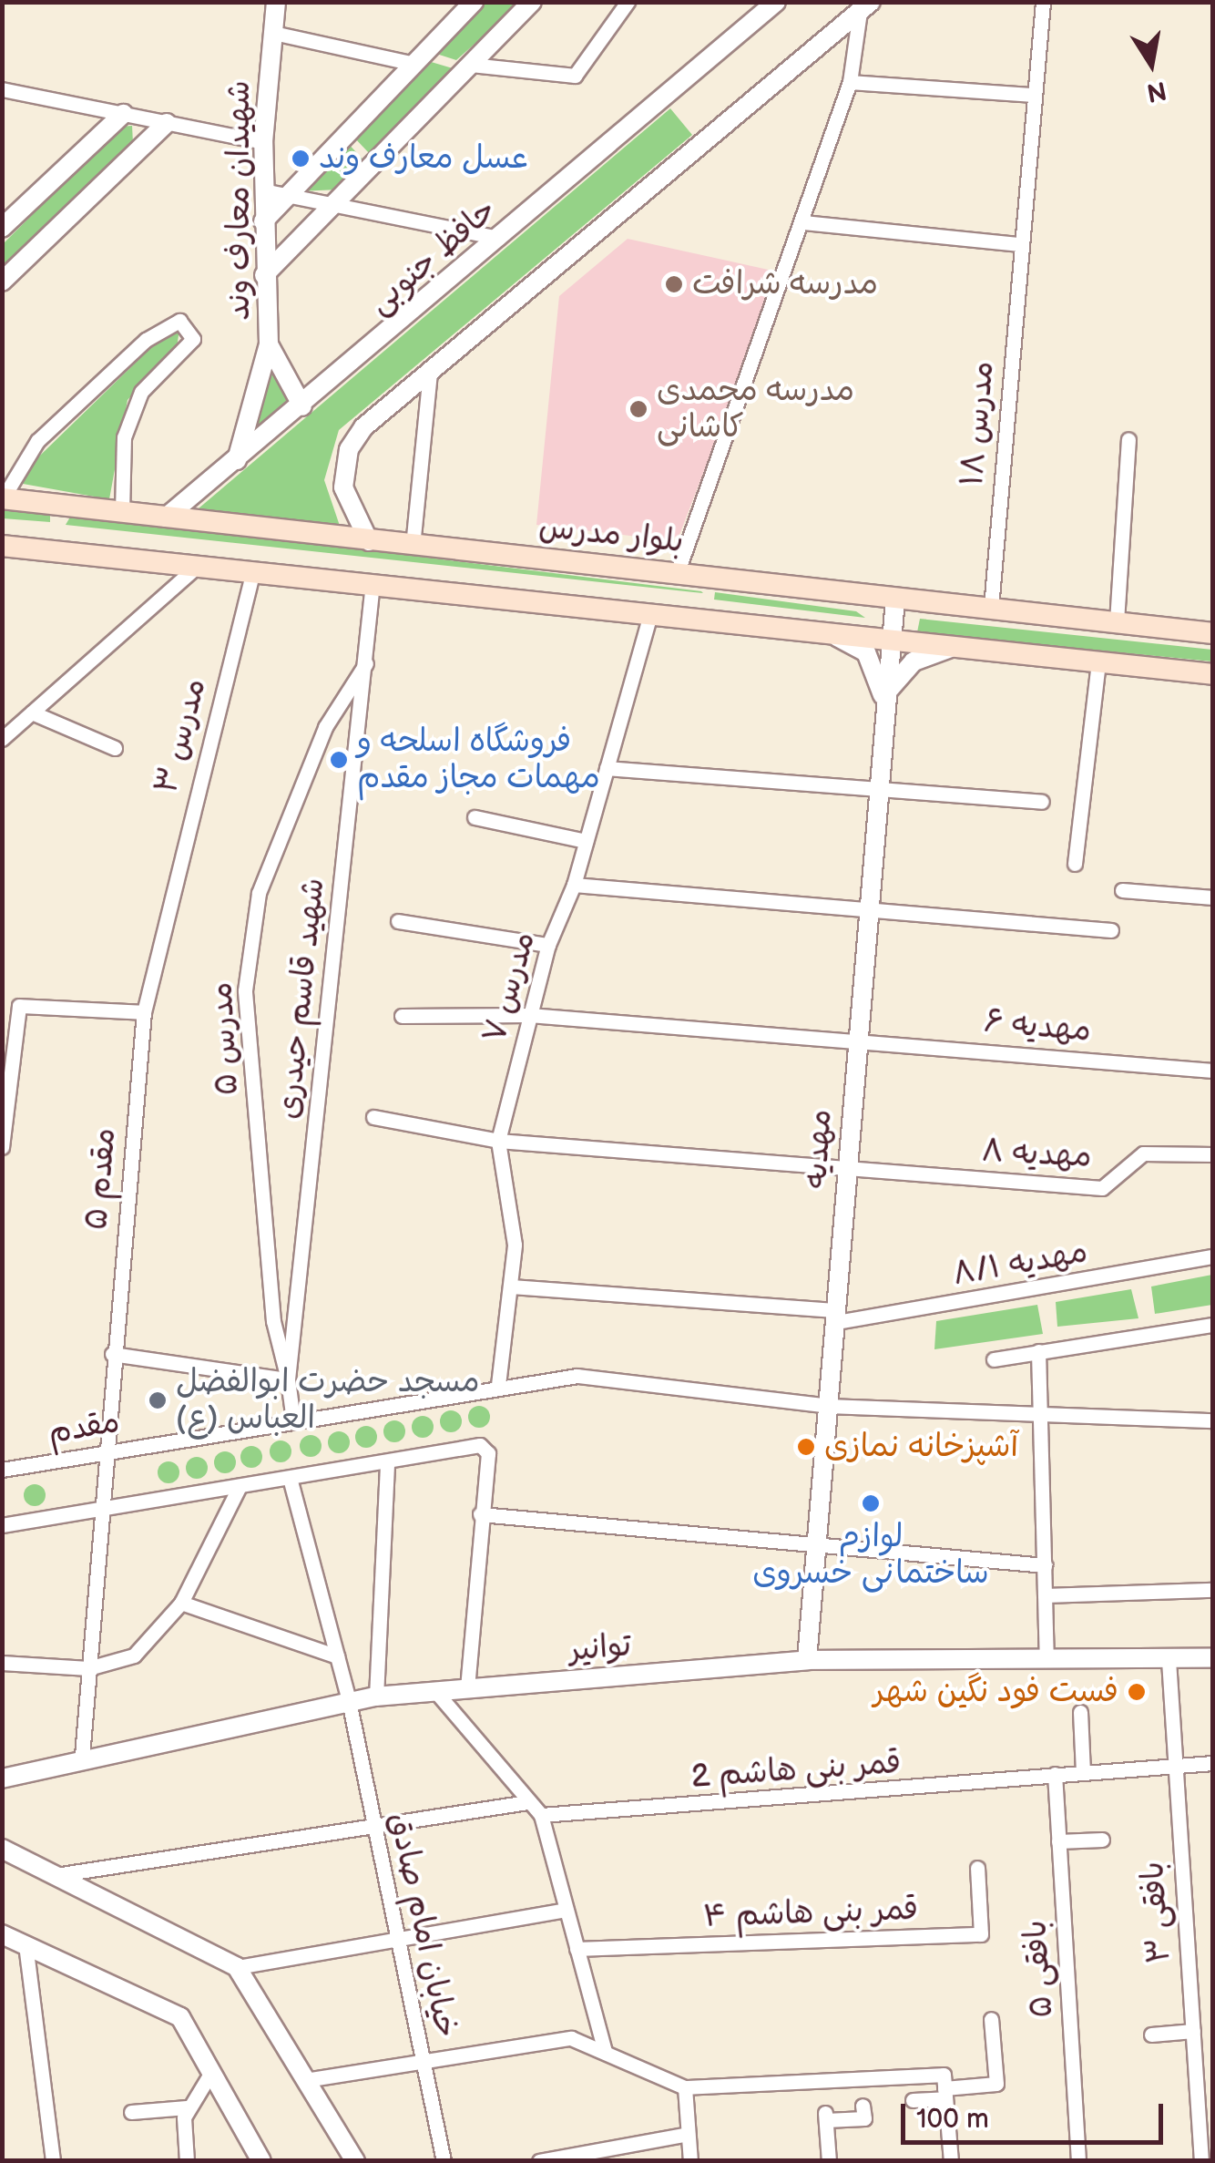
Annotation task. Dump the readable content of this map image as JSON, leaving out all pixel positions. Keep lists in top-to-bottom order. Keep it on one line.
{"streets":{"main road":["بلوار مدرس"],"street":["شهیدان معارف وند","حافظ جنوبی","مدرس ۱۸","مدرس ۳","مدرس ۷","شهید قاسم حیدری","مهدیه ۶","مدرس ۵","مهدیه","مهدیه ۸","مقدم ۵","مهدیه ۸/۱","مقدم","توانیر","قمر بنی هاشم 2","بافقی ۳","قمر بنی هاشم ۴","خیابان امام صادق","بافقی ۵"]},"crossings":[["حافظ جنوبی","بلوار مدرس"],["مدرس ۱۸","بلوار مدرس"],["بلوار مدرس","مهدیه"],["مدرس ۳","مقدم ۵"],["مدرس ۷","مهدیه ۶"],["مدرس ۷","مهدیه ۸"],["مدرس ۷","مهدیه ۸/۱"],["مدرس ۷","مقدم"],["شهید قاسم حیدری","مدرس ۵"],["شهید قاسم حیدری","مقدم"],["مهدیه ۶","مهدیه"],["مهدیه","مهدیه ۸"],["مهدیه","مهدیه ۸/۱"],["مهدیه","مقدم"],["مهدیه","توانیر"],["مقدم ۵","مقدم"],["مقدم ۵","توانیر"],["توانیر","بافقی ۳"],["توانیر","خیابان امام صادق"],["قمر بنی هاشم 2","بافقی ۳"],["قمر بنی هاشم 2","بافقی ۵"]],"places":["عسل معارف وند","مدرسه شرافت","مدرسه محمدی کاشانی","فروشگاه اسلحه و مهمات مجاز مقدم","مسجد حضرت ابوالفضل العباس (ع)","آشپزخانه نمازی","لوازم ساختمانی خسروی","فست فود نگین شهر"],"scale_bar":"100 m","north":"bottom"}
